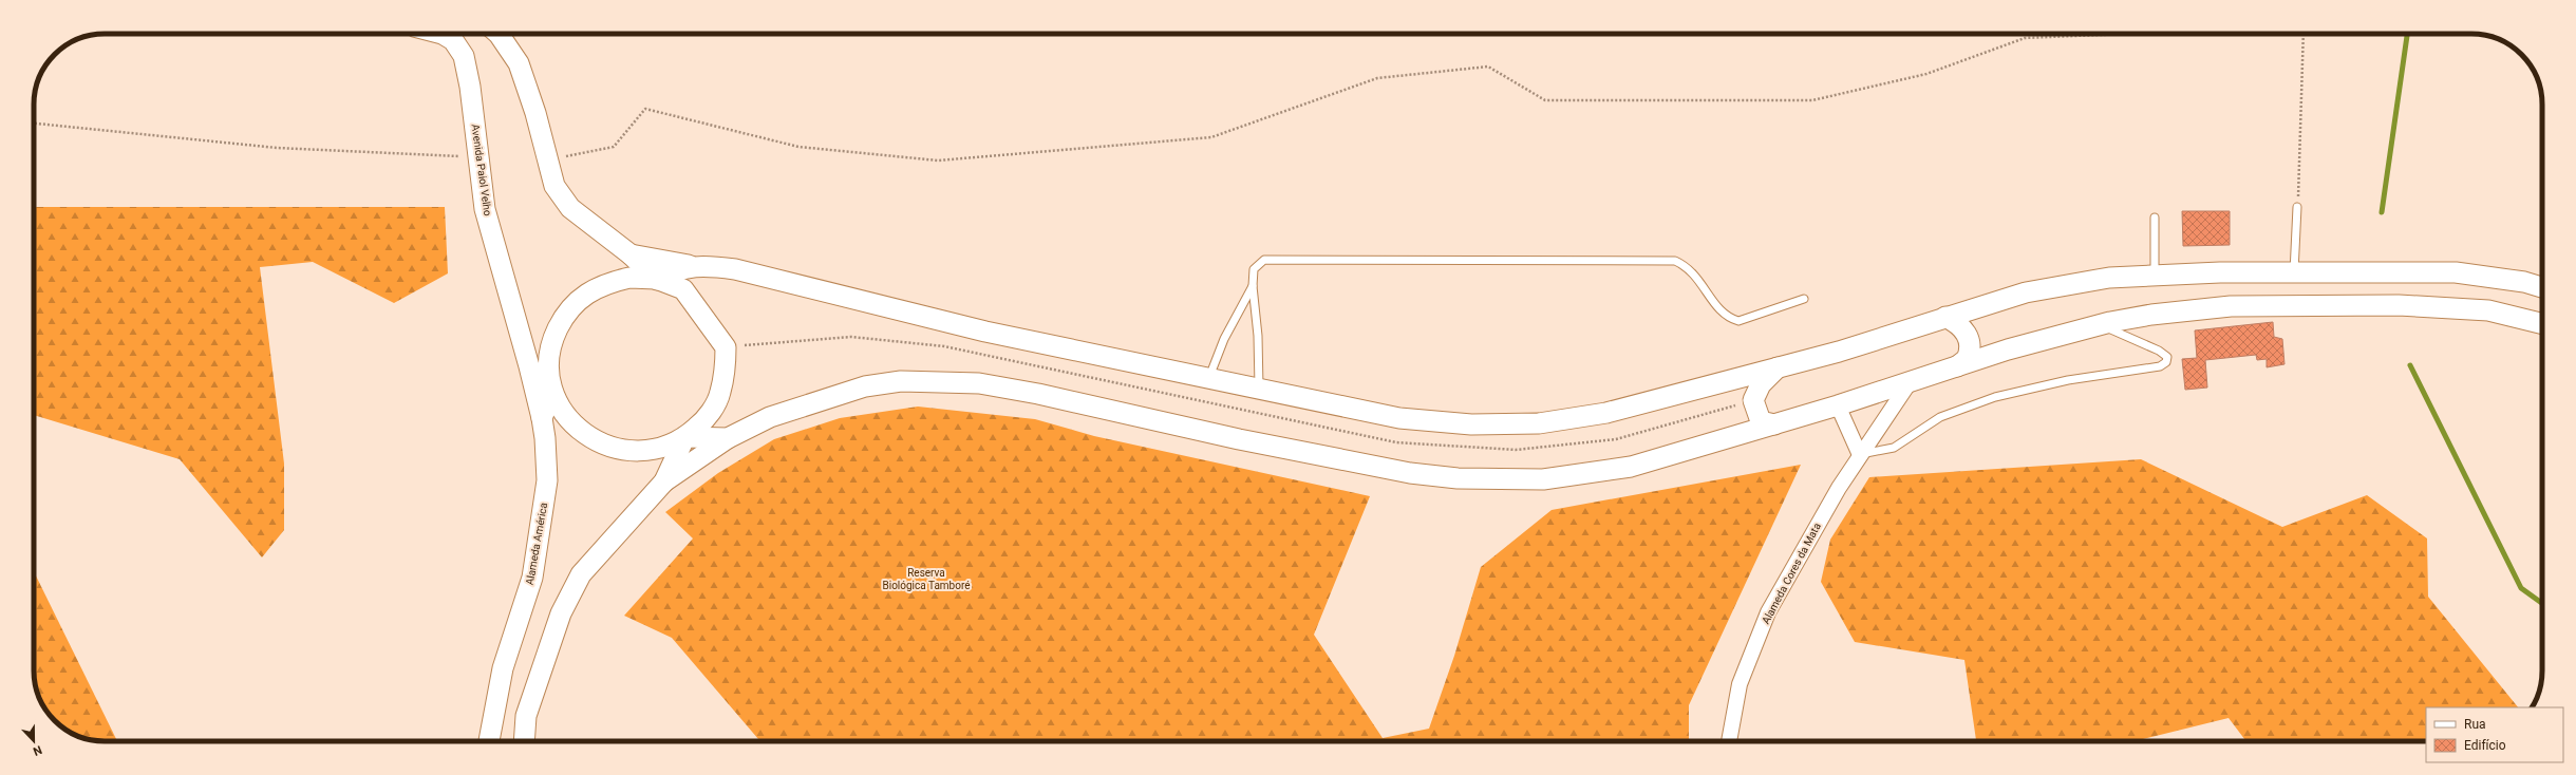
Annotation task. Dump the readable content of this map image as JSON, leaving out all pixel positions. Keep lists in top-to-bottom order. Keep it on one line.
{"streets":{"main road":["Avenida Paiol Velho","Alameda América"],"street":["Alameda Cores da Mata"]},"crossings":[["Avenida Paiol Velho","Alameda América"]],"parks":["Reserva Biológica Tamboré"],"legend":["Rua","Edifício"],"north":"bottom"}
